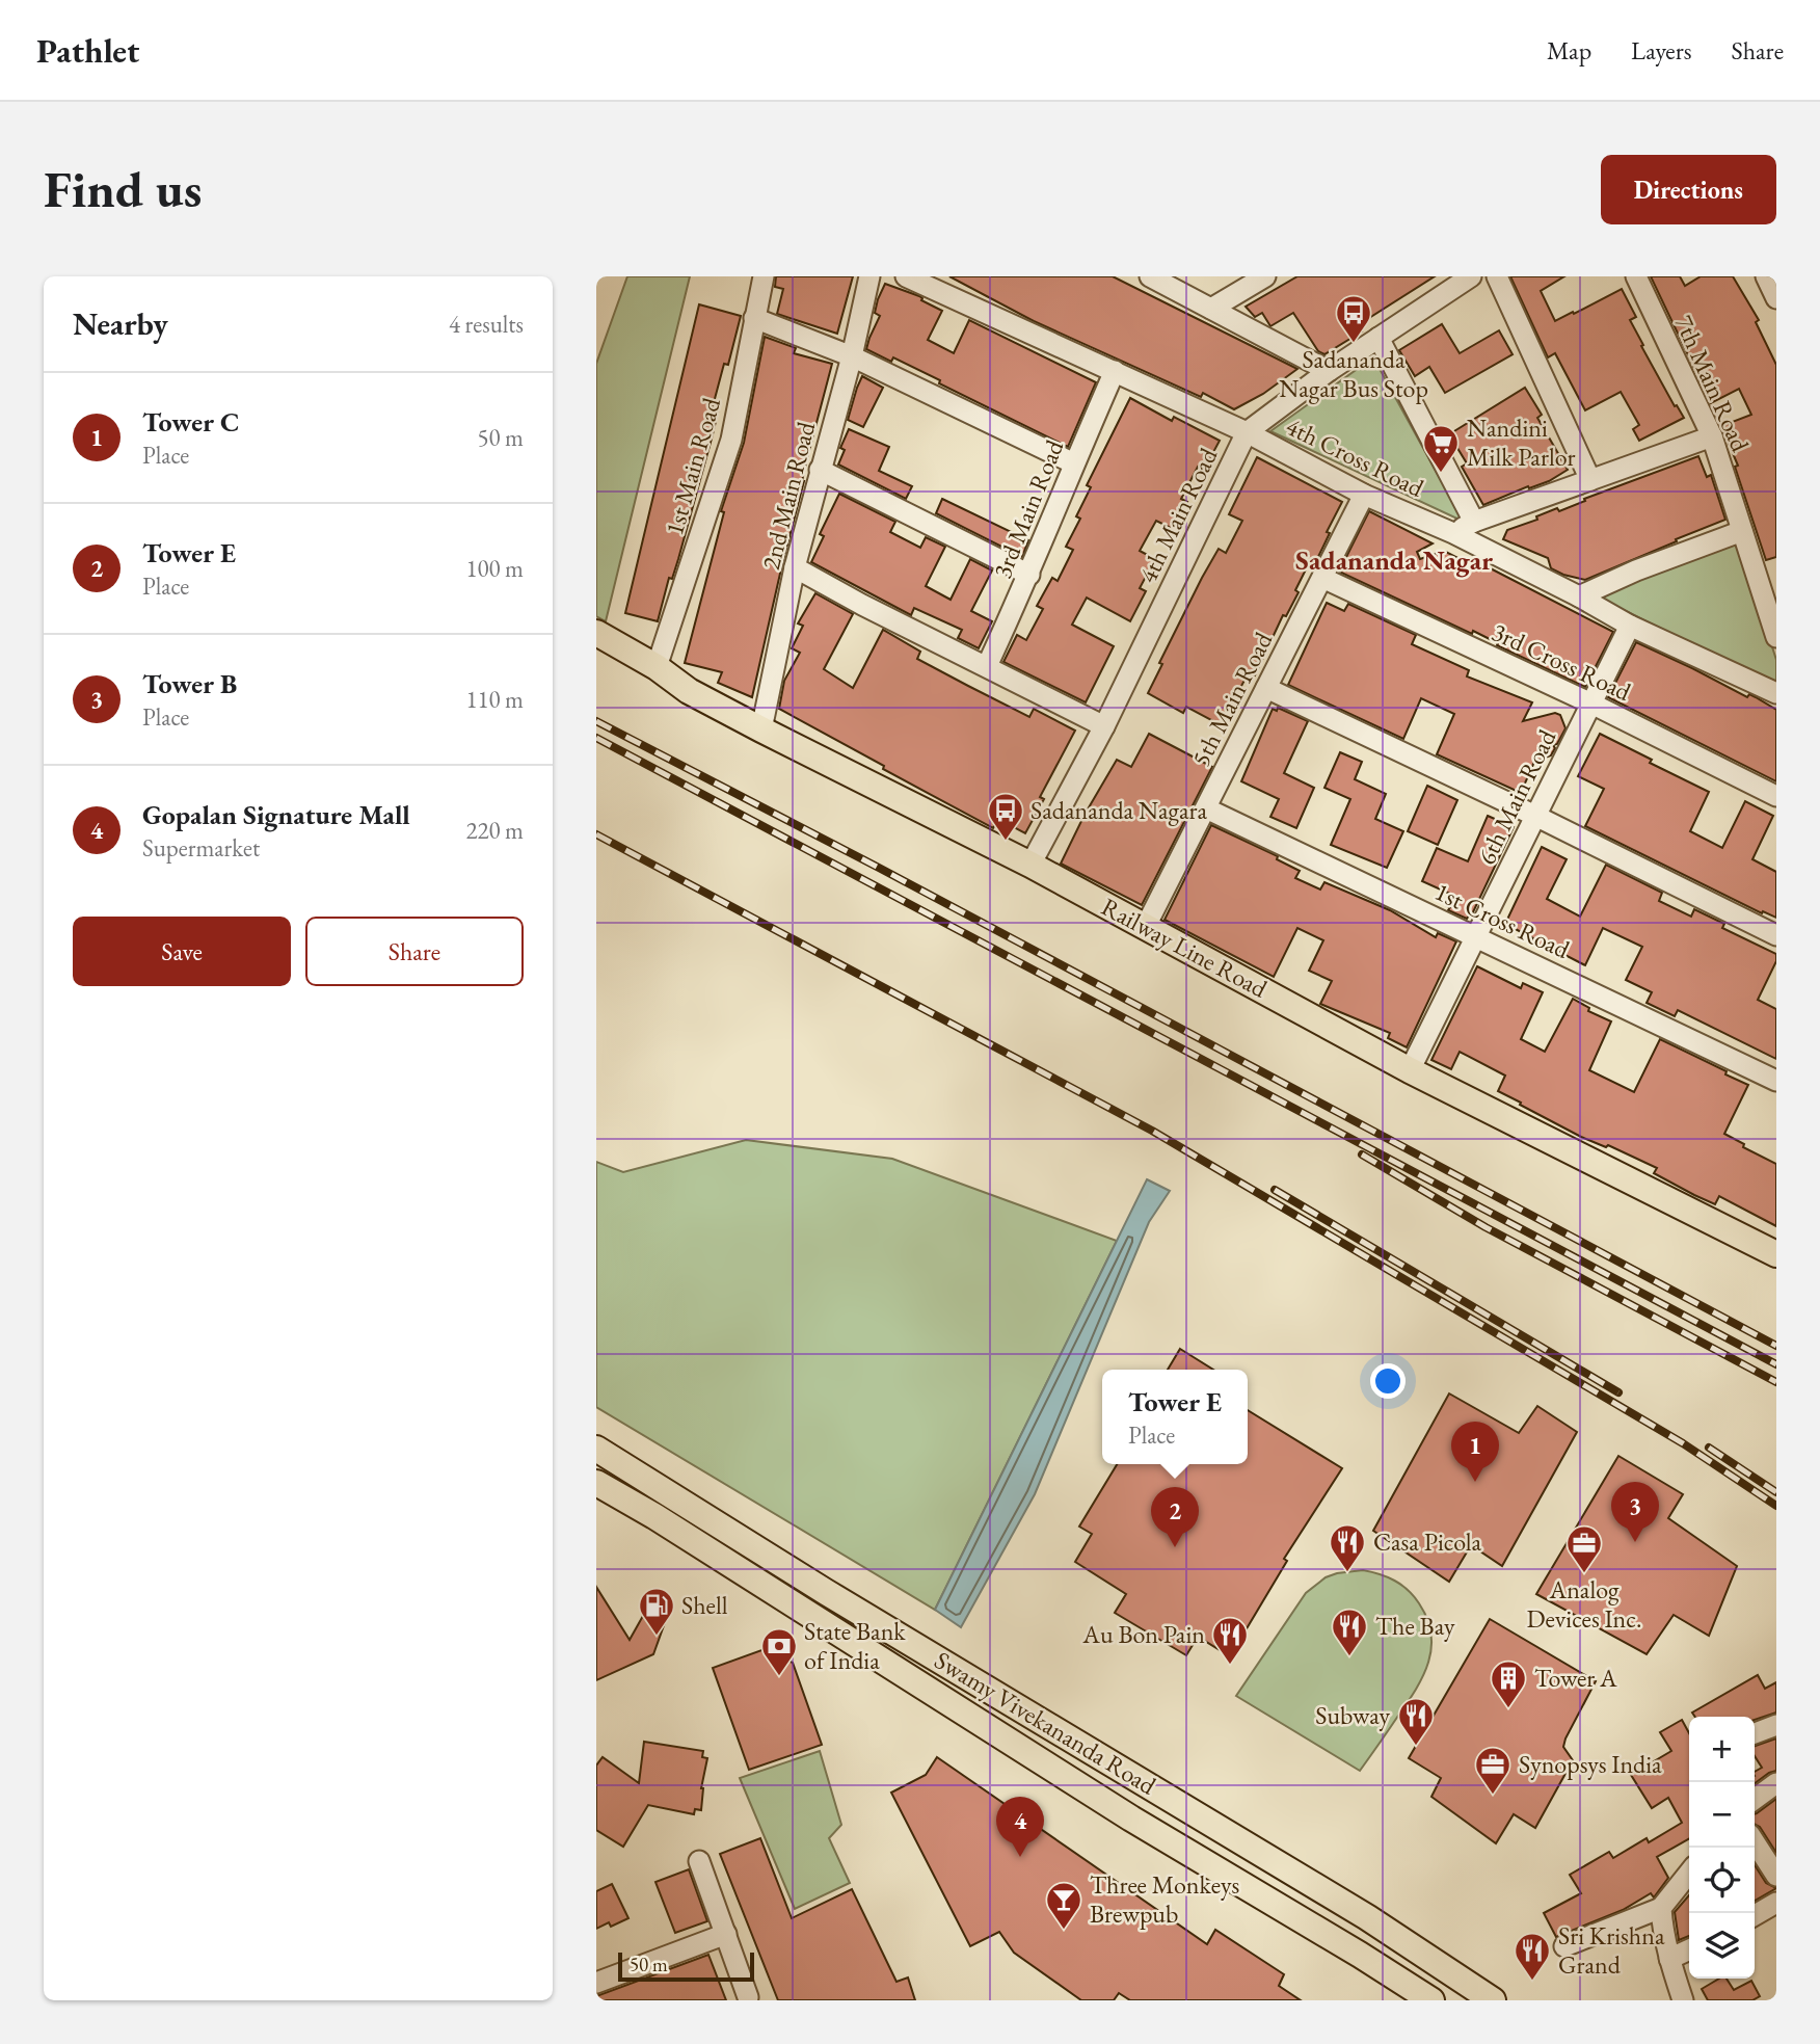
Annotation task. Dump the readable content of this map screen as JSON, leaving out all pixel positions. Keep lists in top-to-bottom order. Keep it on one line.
{"streets":{"main road":["Railway Line Road","Swamy Vivekananda Road"],"street":["7th Main Road","4th Cross Road","1st Main Road","2nd Main Road","3rd Main Road","4th Main Road","3rd Cross Road","5th Main Road","6th Main Road","1st Cross Road"]},"crossings":[["4th Cross Road","3rd Main Road"],["4th Cross Road","4th Main Road"],["4th Cross Road","5th Main Road"],["4th Cross Road","6th Main Road"],["1st Main Road","Railway Line Road"],["2nd Main Road","Railway Line Road"],["4th Main Road","Railway Line Road"],["3rd Cross Road","5th Main Road"],["3rd Cross Road","6th Main Road"],["5th Main Road","1st Cross Road"],["5th Main Road","Railway Line Road"],["6th Main Road","1st Cross Road"],["6th Main Road","Railway Line Road"]],"districts":["Sadananda Nagar"],"places":{"bus stop":["Sadananda Nagar Bus Stop","Sadananda Nagara"],"supermarket":["Nandini Milk Parlor"],"restaurant":["Casa Picola","The Bay","Au Bon Pain","Subway","Sri Krishna Grand"],"office":["Analog Devices Inc.","Synopsys India"],"fuel station":["Shell"],"bank":["State Bank of India"],"building":["Tower A"],"bar":["Three Monkeys Brewpub"]},"scale_bar":"50 m","page":{"header":"Pathlet","nav":["Map","Layers","Share"],"buttons":["Directions",["Save","Share"]],"title":"Find us","heading":["Nearby","4 results"],"list":[{"mark":"1","name":"Tower C","note":"Place","value":"50 m"},{"mark":"2","name":"Tower E","note":"Place","value":"100 m"},{"mark":"3","name":"Tower B","note":"Place","value":"110 m"},{"mark":"4","name":"Gopalan Signature Mall","note":"Supermarket","value":"220 m"}],"popup":["Tower E","Place"],"pins":["1","3","2","4"],"map_buttons":["+","−"],"scale":"50 m"}}
